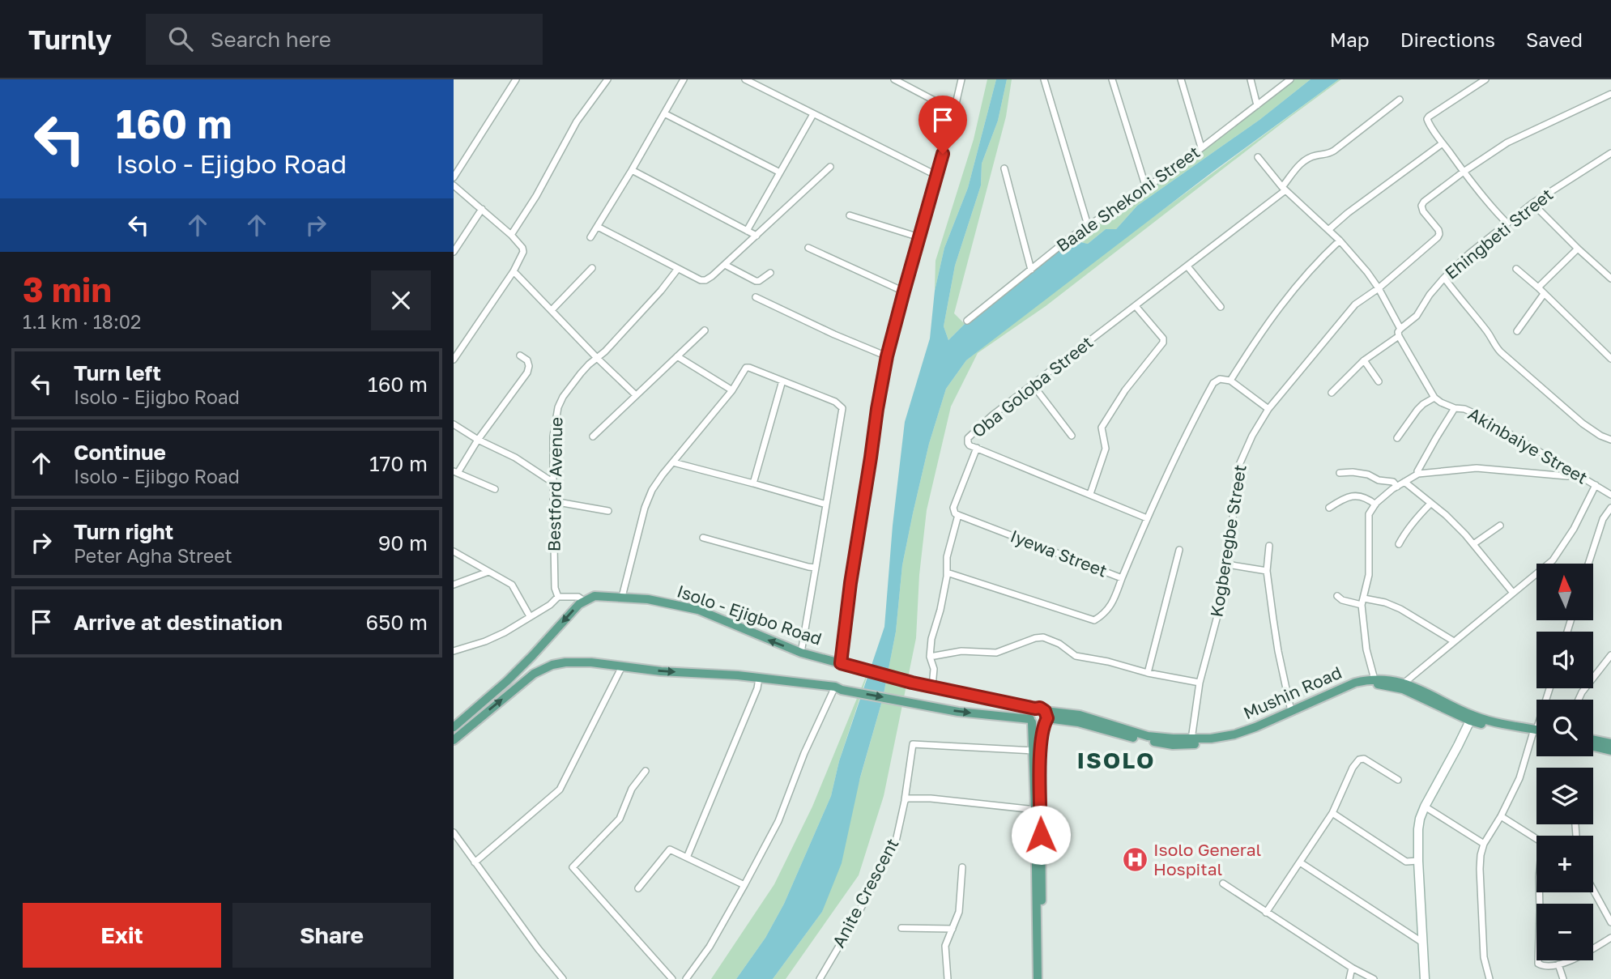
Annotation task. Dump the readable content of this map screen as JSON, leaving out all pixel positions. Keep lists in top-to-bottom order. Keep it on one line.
{"streets":{"main road":["Isolo - Ejigbo Road","Mushin Road"],"street":["Baale Shekoni Street","Ehingbeti Street","Oba Goloba Street","Akinbaiye Street","Bestford Avenue","Kogberegbe Street","Iyewa Street","Anite Crescent"]},"crossings":[["Oba Goloba Street","Iyewa Street"],["Kogberegbe Street","Mushin Road"]],"districts":["ISOLO"],"places":{"hospital":["Isolo General Hospital"]},"north":"top","page":{"header":"Turnly","search":"Search here","nav":["Map","Directions","Saved"],"turn":["160 m","Isolo - Ejigbo Road"],"heading":["3 min","1.1 km · 18:02"],"list":[{"name":"Turn left","note":"Isolo - Ejigbo Road","value":"160 m"},{"name":"Continue","note":"Isolo - Ejibgo Road","value":"170 m"},{"name":"Turn right","note":"Peter Agha Street","value":"90 m"},{"name":"Arrive at destination","value":"650 m"}],"map_buttons":["+","−"],"buttons":["Exit","Share"]}}
